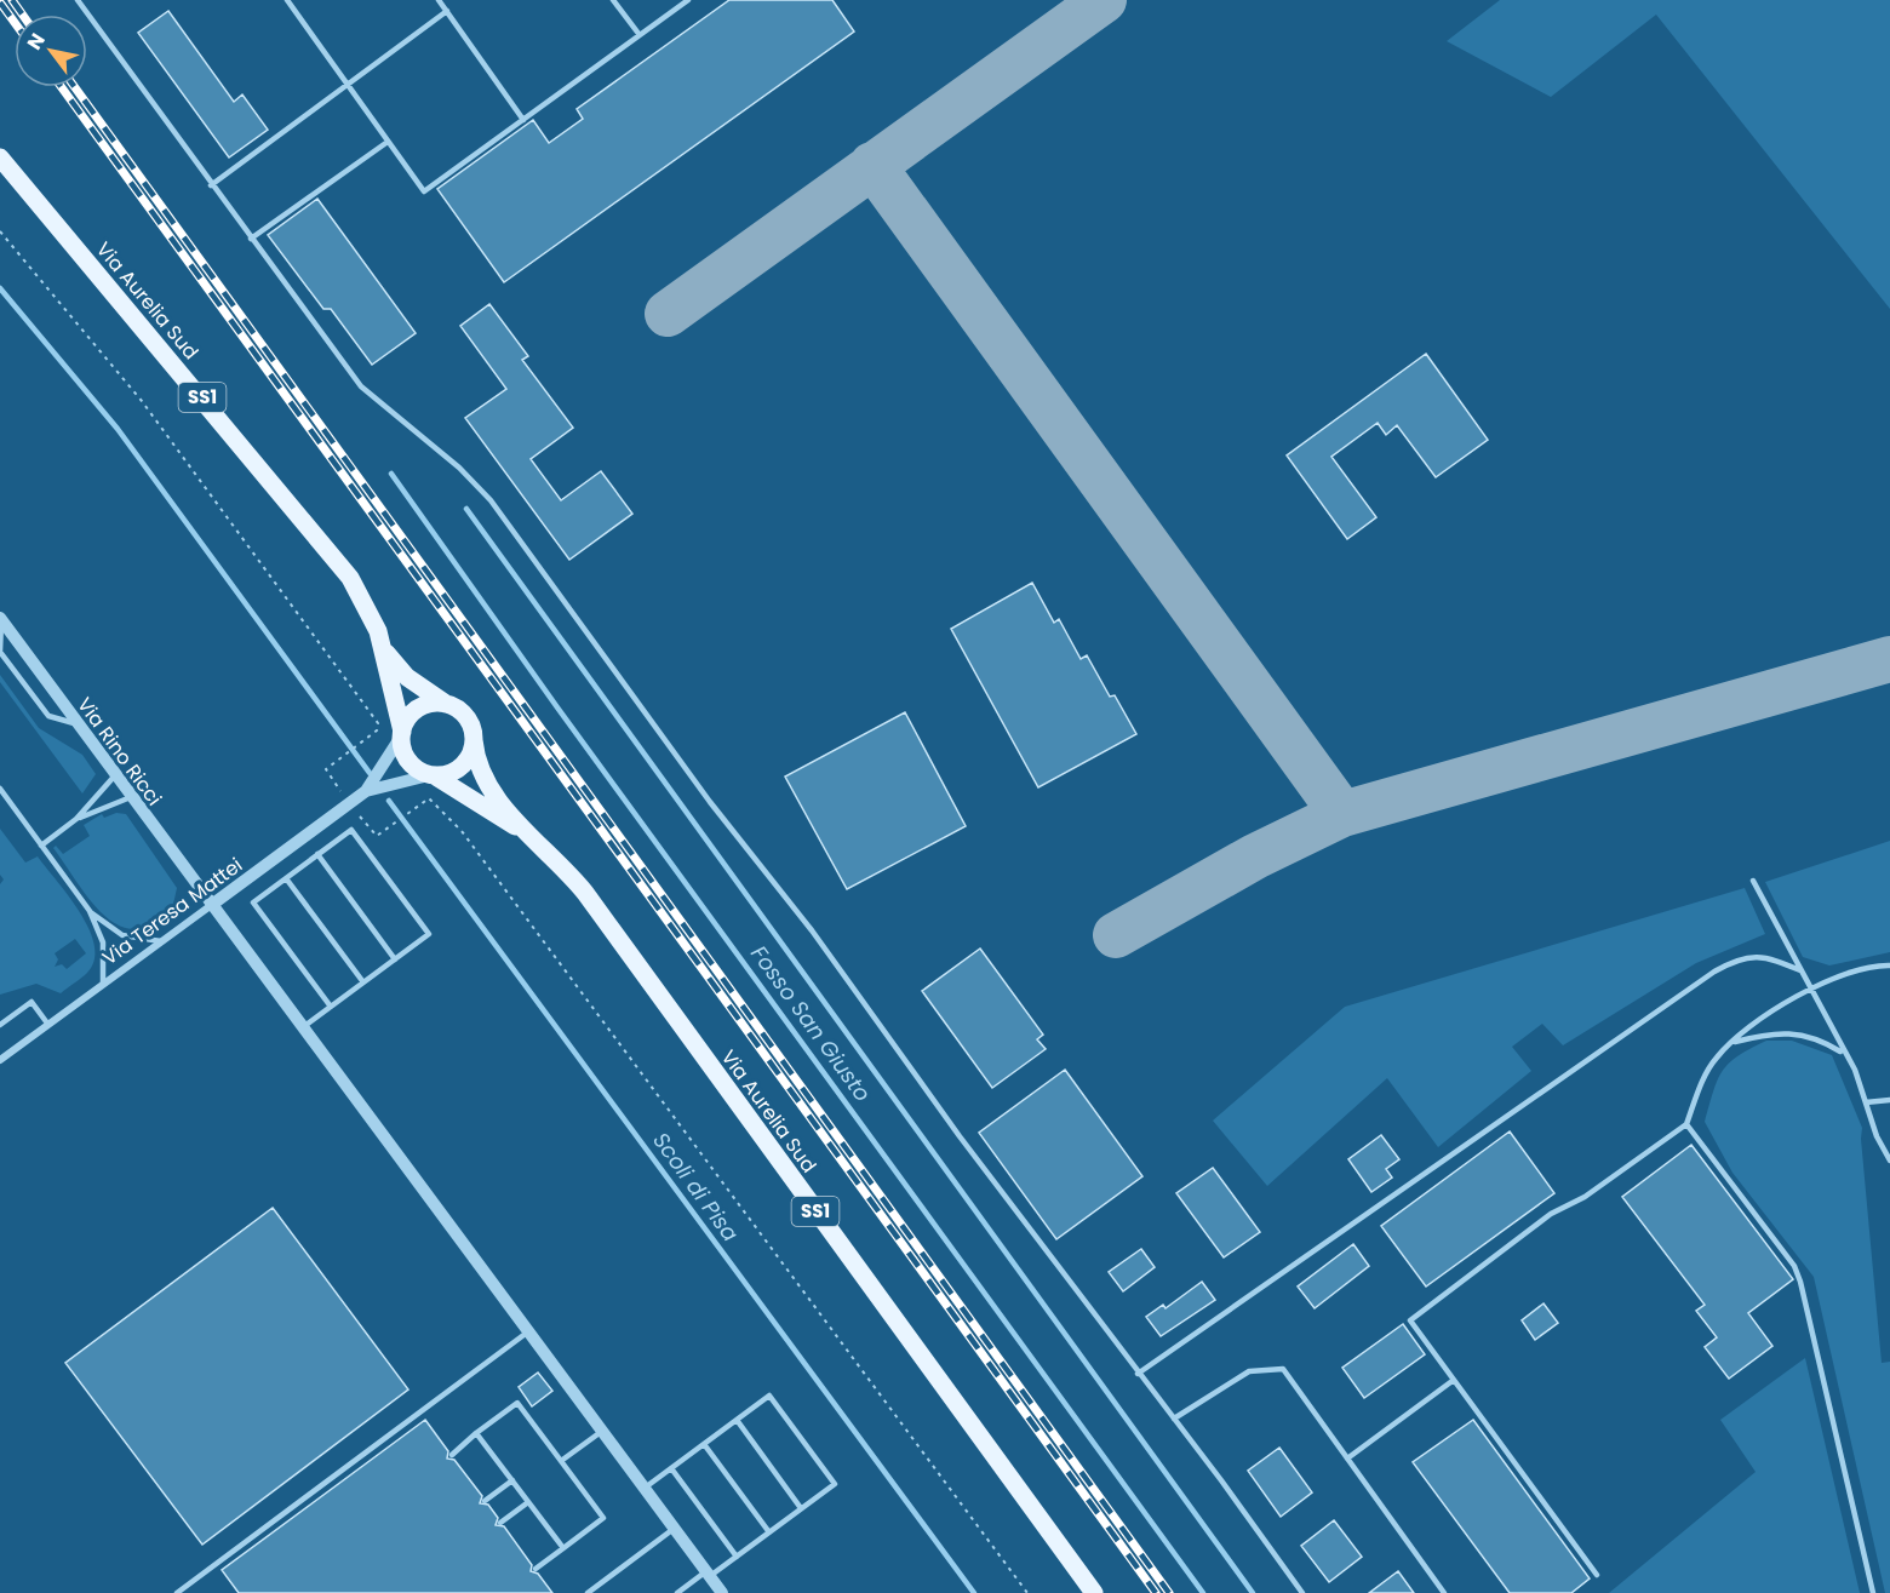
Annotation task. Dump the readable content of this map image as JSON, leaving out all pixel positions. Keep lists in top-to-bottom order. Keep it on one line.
{"streets":{"main road":["Via Aurelia Sud","SS1"],"street":["Via Rino Ricci","Via Teresa Mattei"]},"crossings":[["Via Aurelia Sud","SS1"],["Via Rino Ricci","Via Teresa Mattei"]],"water":["Fosso San Giusto","Scoli di Pisa"],"north":"top left"}
